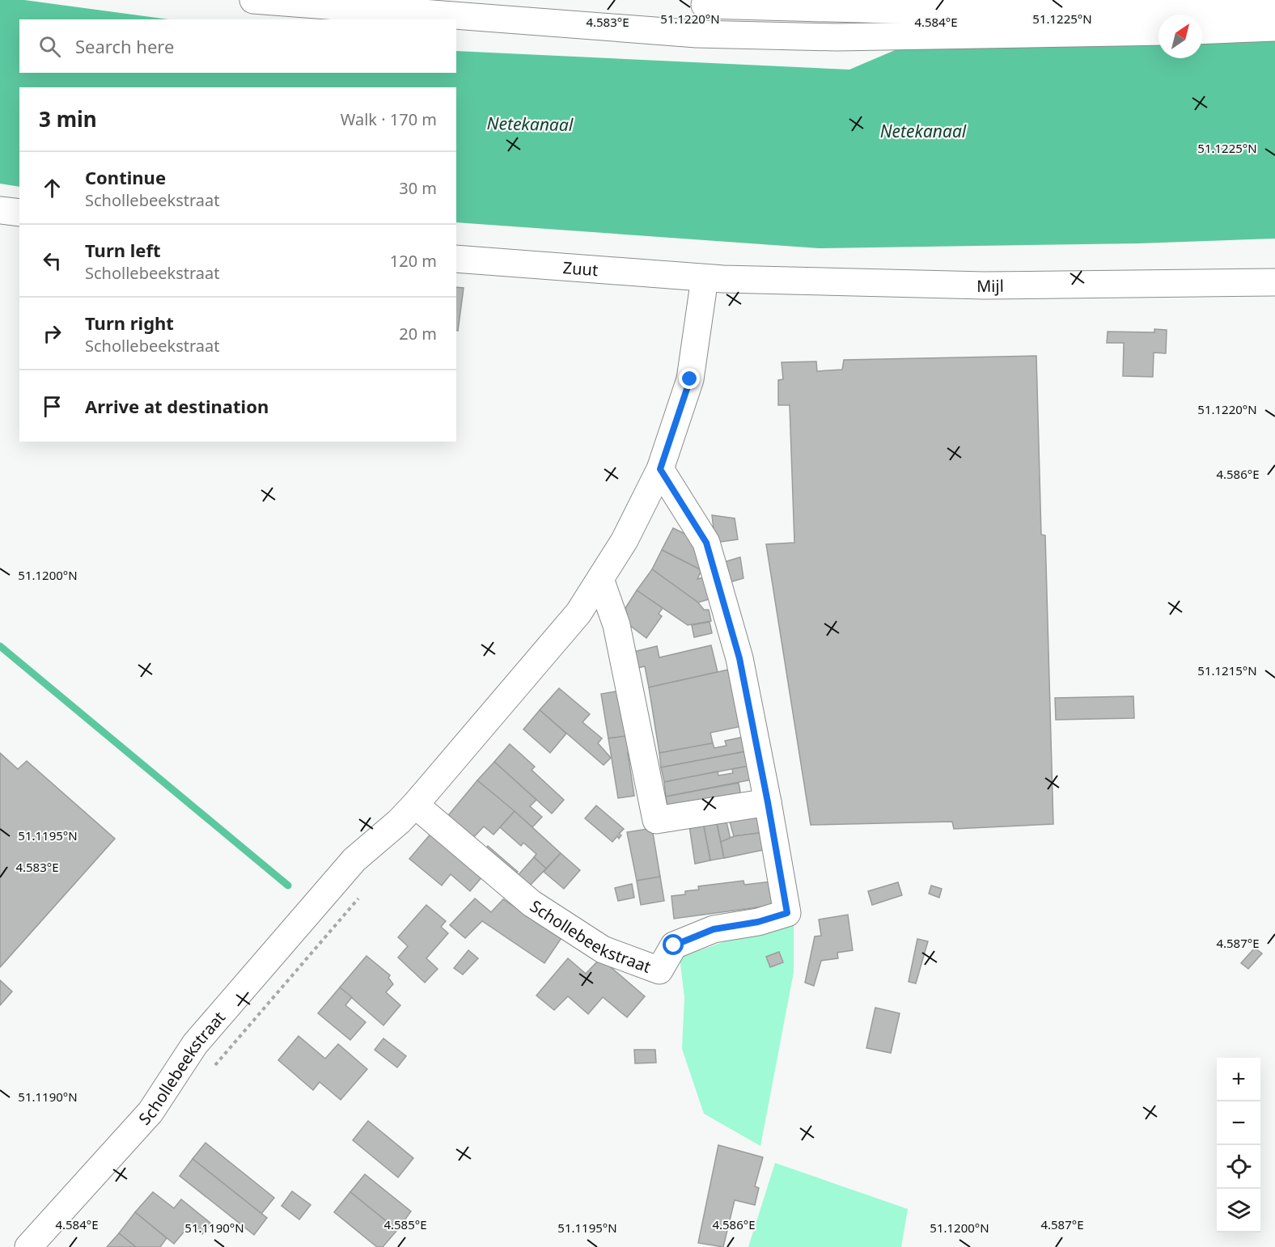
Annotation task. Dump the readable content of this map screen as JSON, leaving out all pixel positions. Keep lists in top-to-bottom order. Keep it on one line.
{"streets":{"street":["Zuut","Mijl","Schollebeekstraat"]},"crossings":[["Zuut","Mijl"],["Zuut","Schollebeekstraat"],["Mijl","Schollebeekstraat"]],"water":["Netekanaal"],"north":"top right","page":{"search":"Search here","heading":["3 min","Walk · 170 m"],"list":[["Continue","Schollebeekstraat","30 m"],["Turn left","Schollebeekstraat","120 m"],["Turn right","Schollebeekstraat","20 m"],"Arrive at destination"],"map_buttons":["+","−"]},"coordinates":["51.1220°N","51.1225°N","4.583°E","4.584°E","4.586°E","51.1200°N","51.1215°N","51.1195°N","4.587°E","51.1190°N","4.585°E"]}
